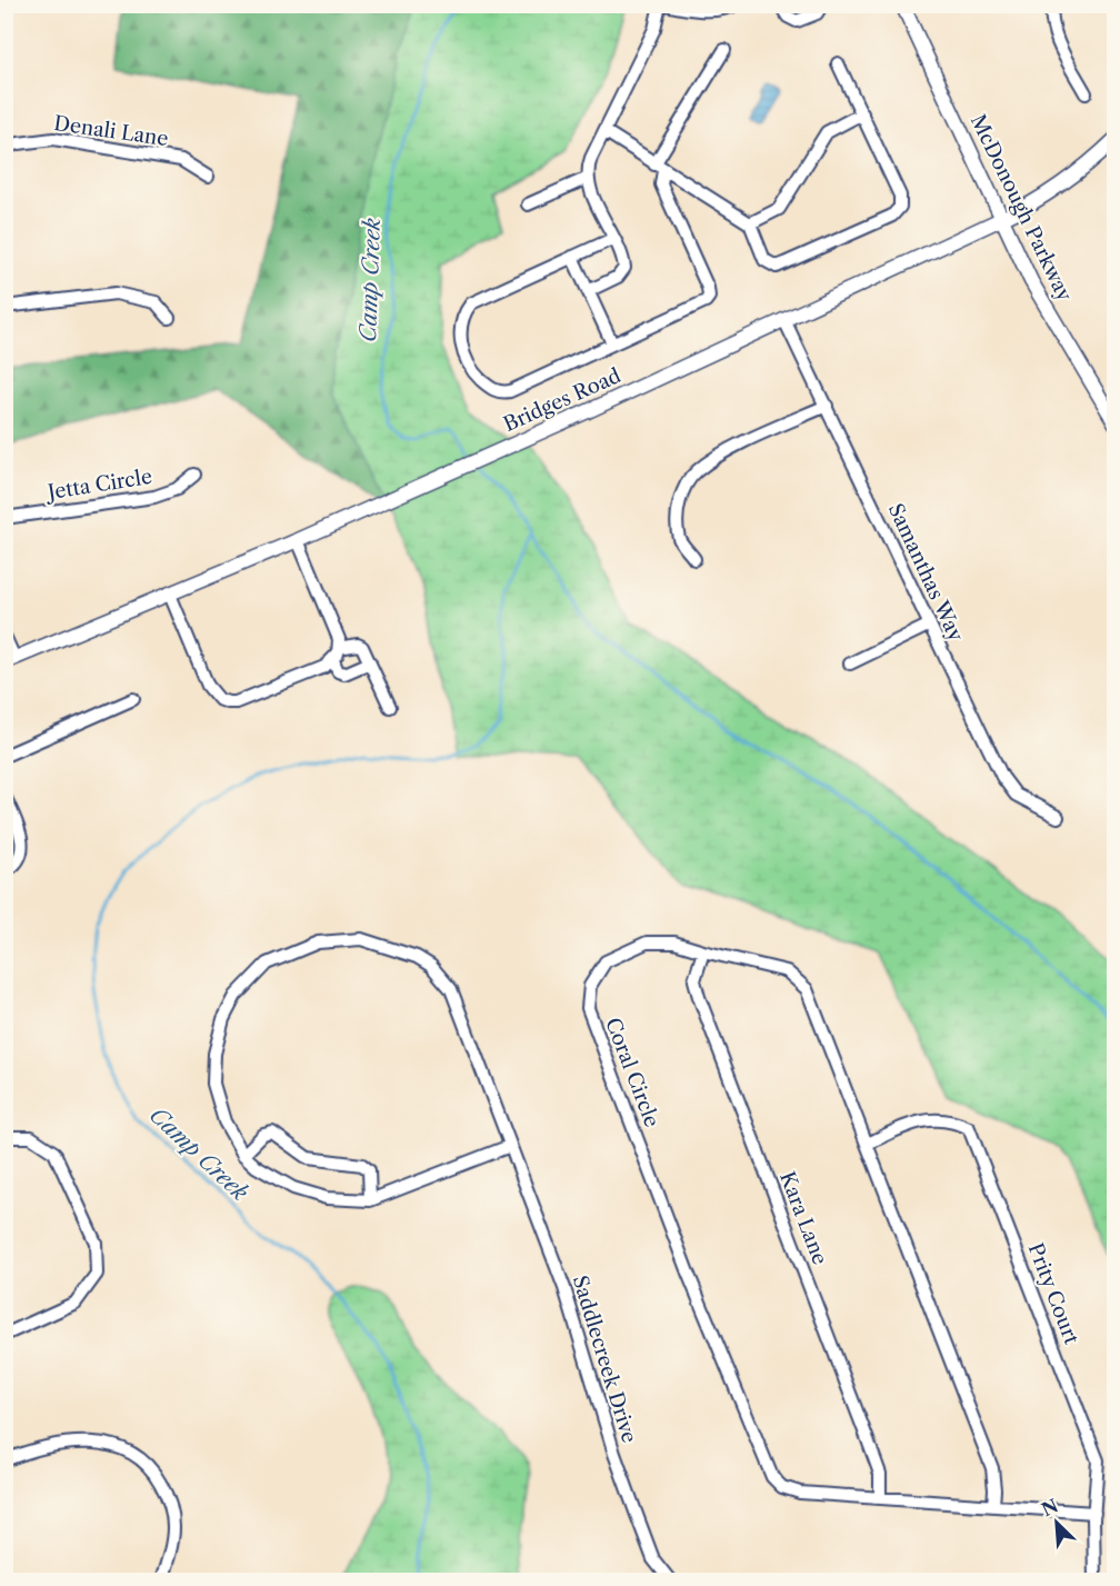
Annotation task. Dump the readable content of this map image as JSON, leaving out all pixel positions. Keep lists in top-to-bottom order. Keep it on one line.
{"streets":{"street":["Denali Lane","McDonough Parkway","Bridges Road","Jetta Circle","Samanthas Way","Coral Circle","Kara Lane","Prity Court","Saddlecreek Drive"]},"crossings":[["McDonough Parkway","Bridges Road"],["Bridges Road","Samanthas Way"],["Coral Circle","Kara Lane"],["Coral Circle","Prity Court"]],"water":["Camp Creek"],"north":"top left"}
